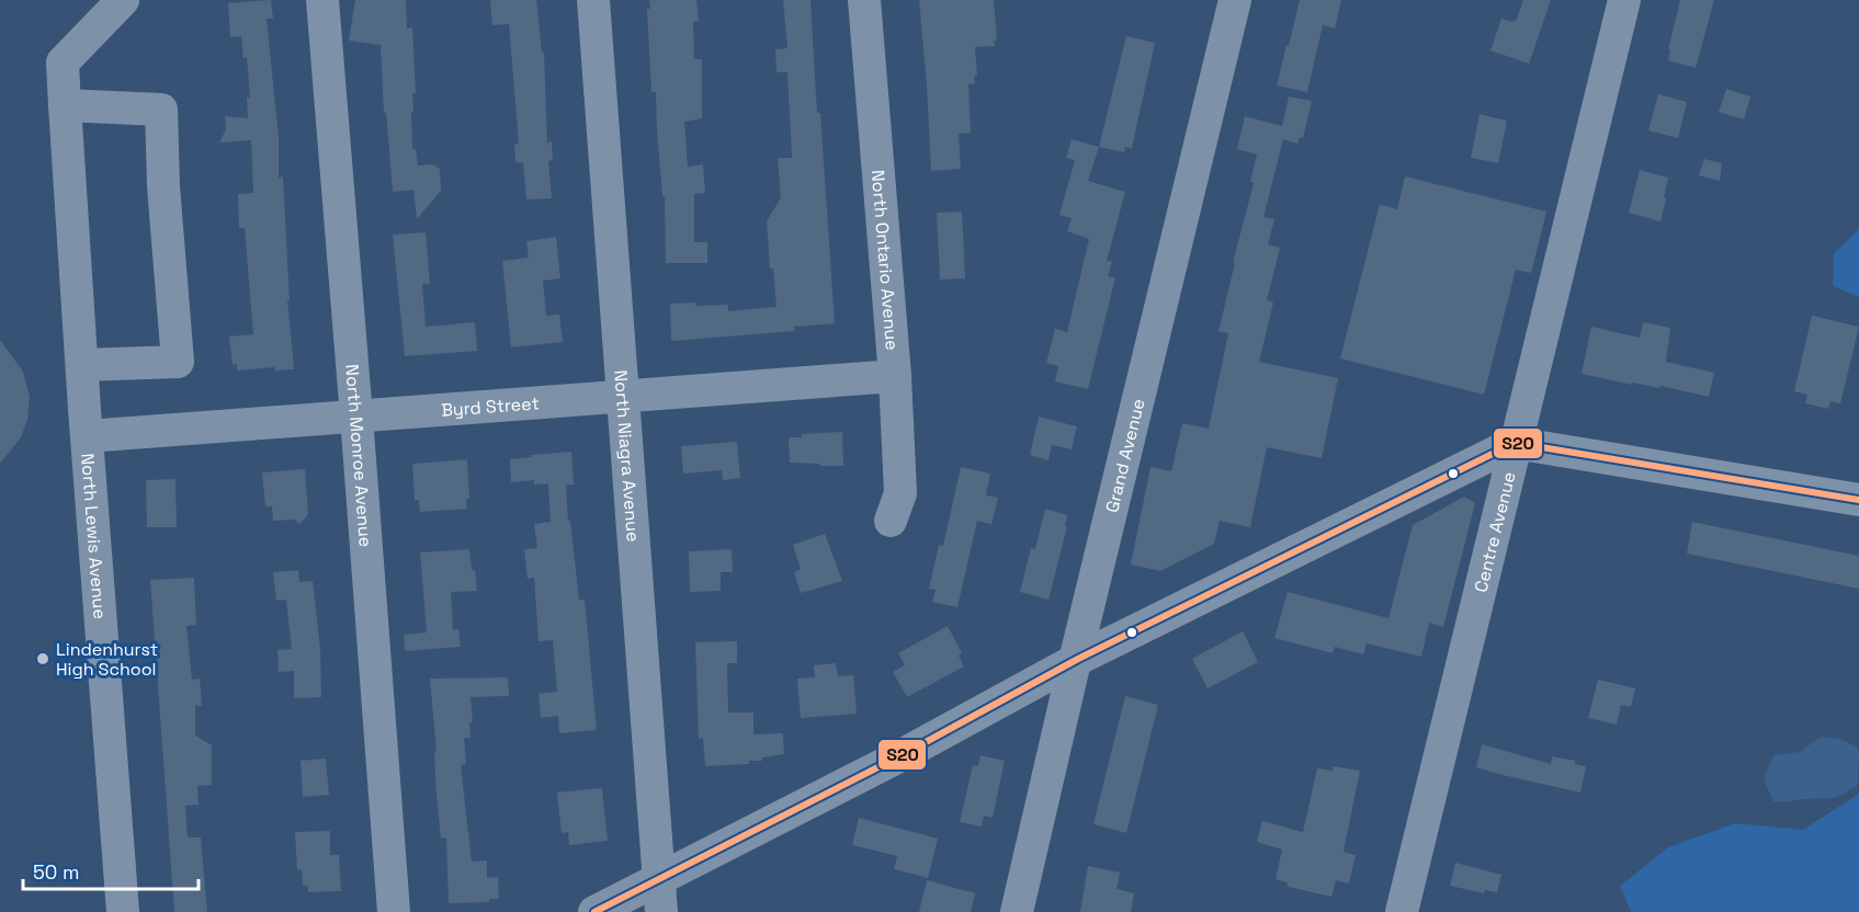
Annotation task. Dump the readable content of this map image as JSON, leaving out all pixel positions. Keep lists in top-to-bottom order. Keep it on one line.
{"streets":{"street":["North Ontario Avenue","Byrd Street","North Monroe Avenue","North Niagra Avenue","Grand Avenue","Centre Avenue","North Lewis Avenue"]},"crossings":[["North Ontario Avenue","Byrd Street"],["Byrd Street","North Monroe Avenue"],["Byrd Street","North Niagra Avenue"],["Byrd Street","North Lewis Avenue"]],"places":["Lindenhurst High School"],"lines":["transit line S20"],"scale_bar":"50 m"}
